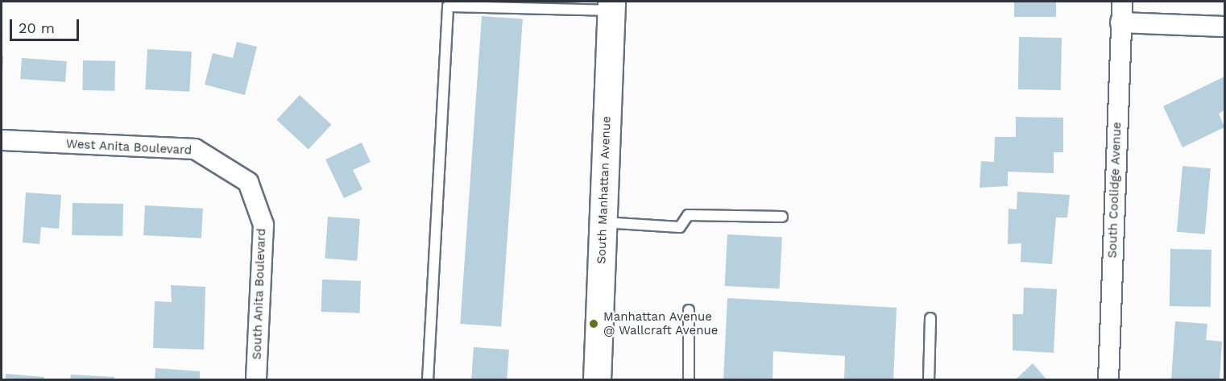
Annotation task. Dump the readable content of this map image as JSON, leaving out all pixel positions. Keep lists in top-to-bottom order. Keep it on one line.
{"streets":{"main road":["South Manhattan Avenue"],"street":["West Anita Boulevard","South Coolidge Avenue","South Anita Boulevard"]},"crossings":[["West Anita Boulevard","South Anita Boulevard"]],"places":["Manhattan Avenue @ Wallcraft Avenue"],"scale_bar":"20 m"}
